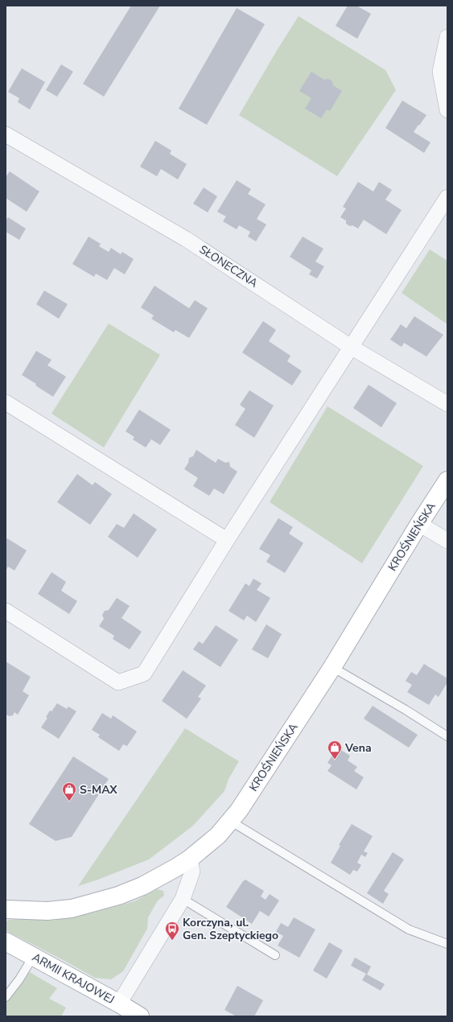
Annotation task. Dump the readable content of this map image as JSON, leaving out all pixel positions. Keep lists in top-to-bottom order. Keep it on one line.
{"streets":{"main road":["KROŚNIEŃSKA","ARMII KRAJOWEJ"],"street":["SŁONECZNA"]},"places":{"shop":["Vena","S-MAX"],"bus stop":["Korczyna, ul. Gen. Szeptyckiego"]}}
